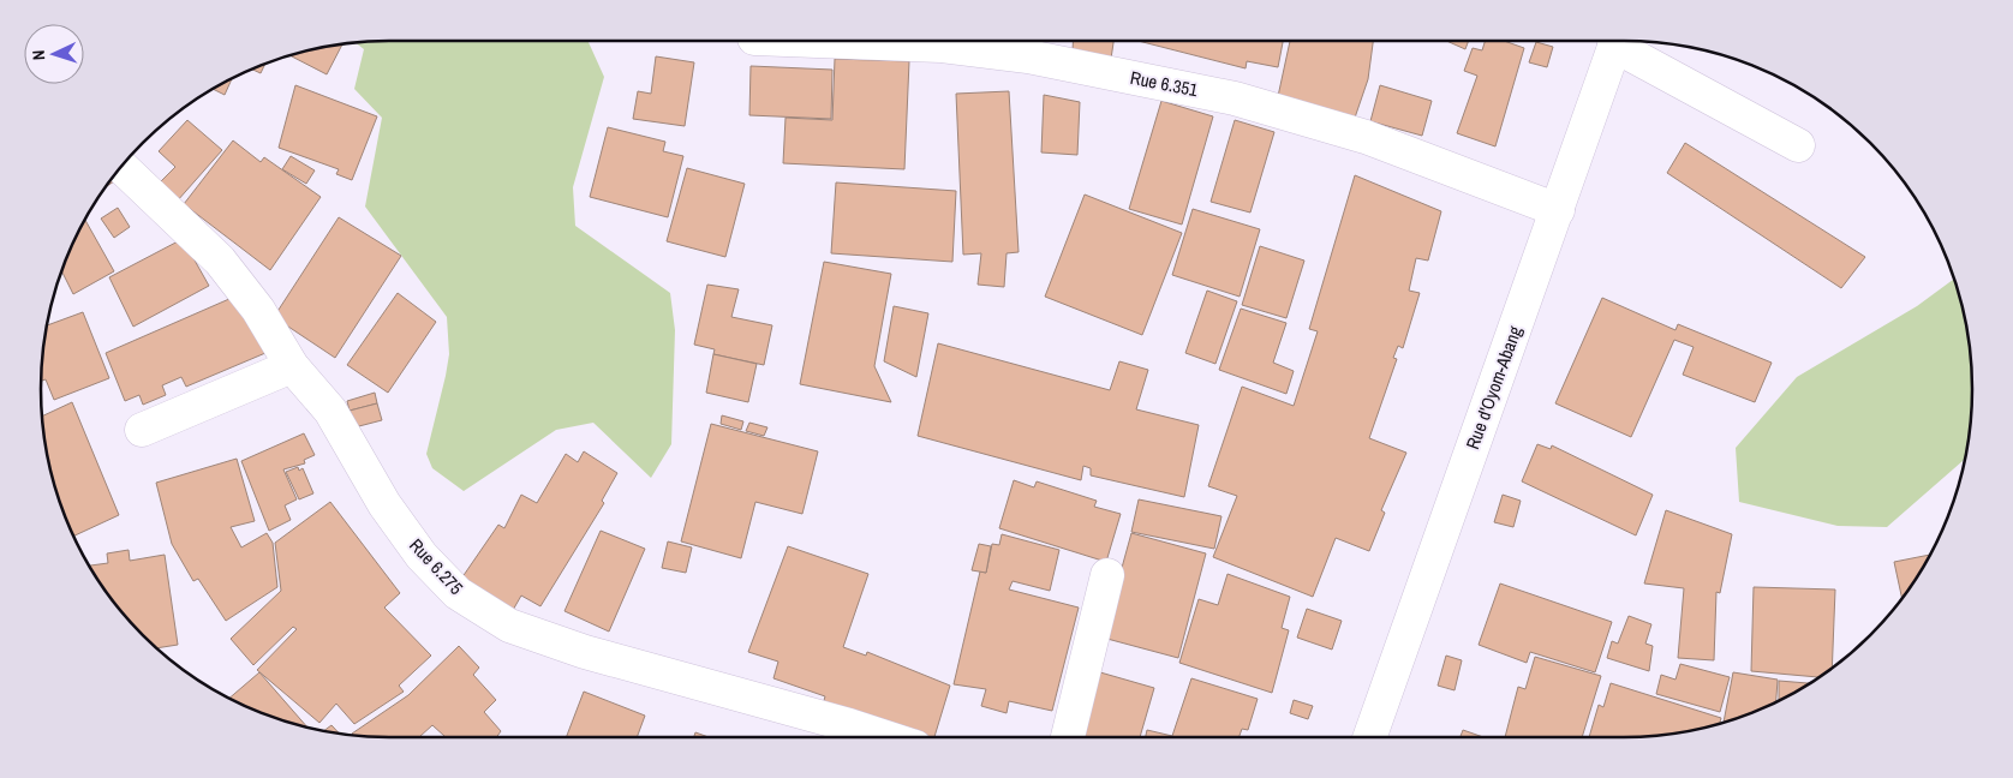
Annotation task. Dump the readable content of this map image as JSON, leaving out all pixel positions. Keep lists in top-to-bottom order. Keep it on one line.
{"streets":{"street":["Rue 6.351","Rue d'Oyom-Abang","Rue 6.275"]},"crossings":[["Rue 6.351","Rue d'Oyom-Abang"]],"north":"left"}
